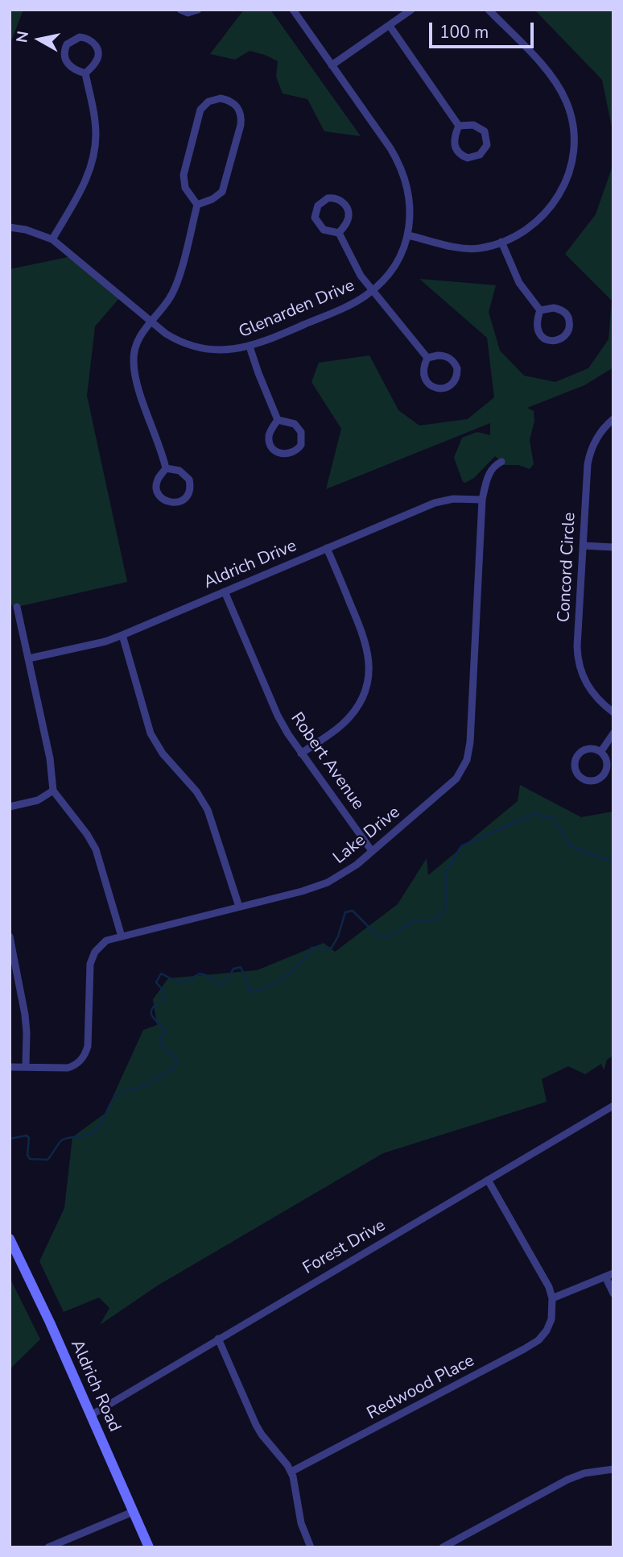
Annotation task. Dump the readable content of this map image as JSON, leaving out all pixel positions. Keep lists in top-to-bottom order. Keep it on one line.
{"streets":{"main road":["Aldrich Road"],"street":["Glenarden Drive","Aldrich Drive","Concord Circle","Robert Avenue","Lake Drive","Forest Drive","Redwood Place"]},"crossings":[["Aldrich Drive","Robert Avenue"],["Aldrich Drive","Lake Drive"],["Robert Avenue","Lake Drive"],["Forest Drive","Aldrich Road"]],"scale_bar":"100 m","north":"left"}
